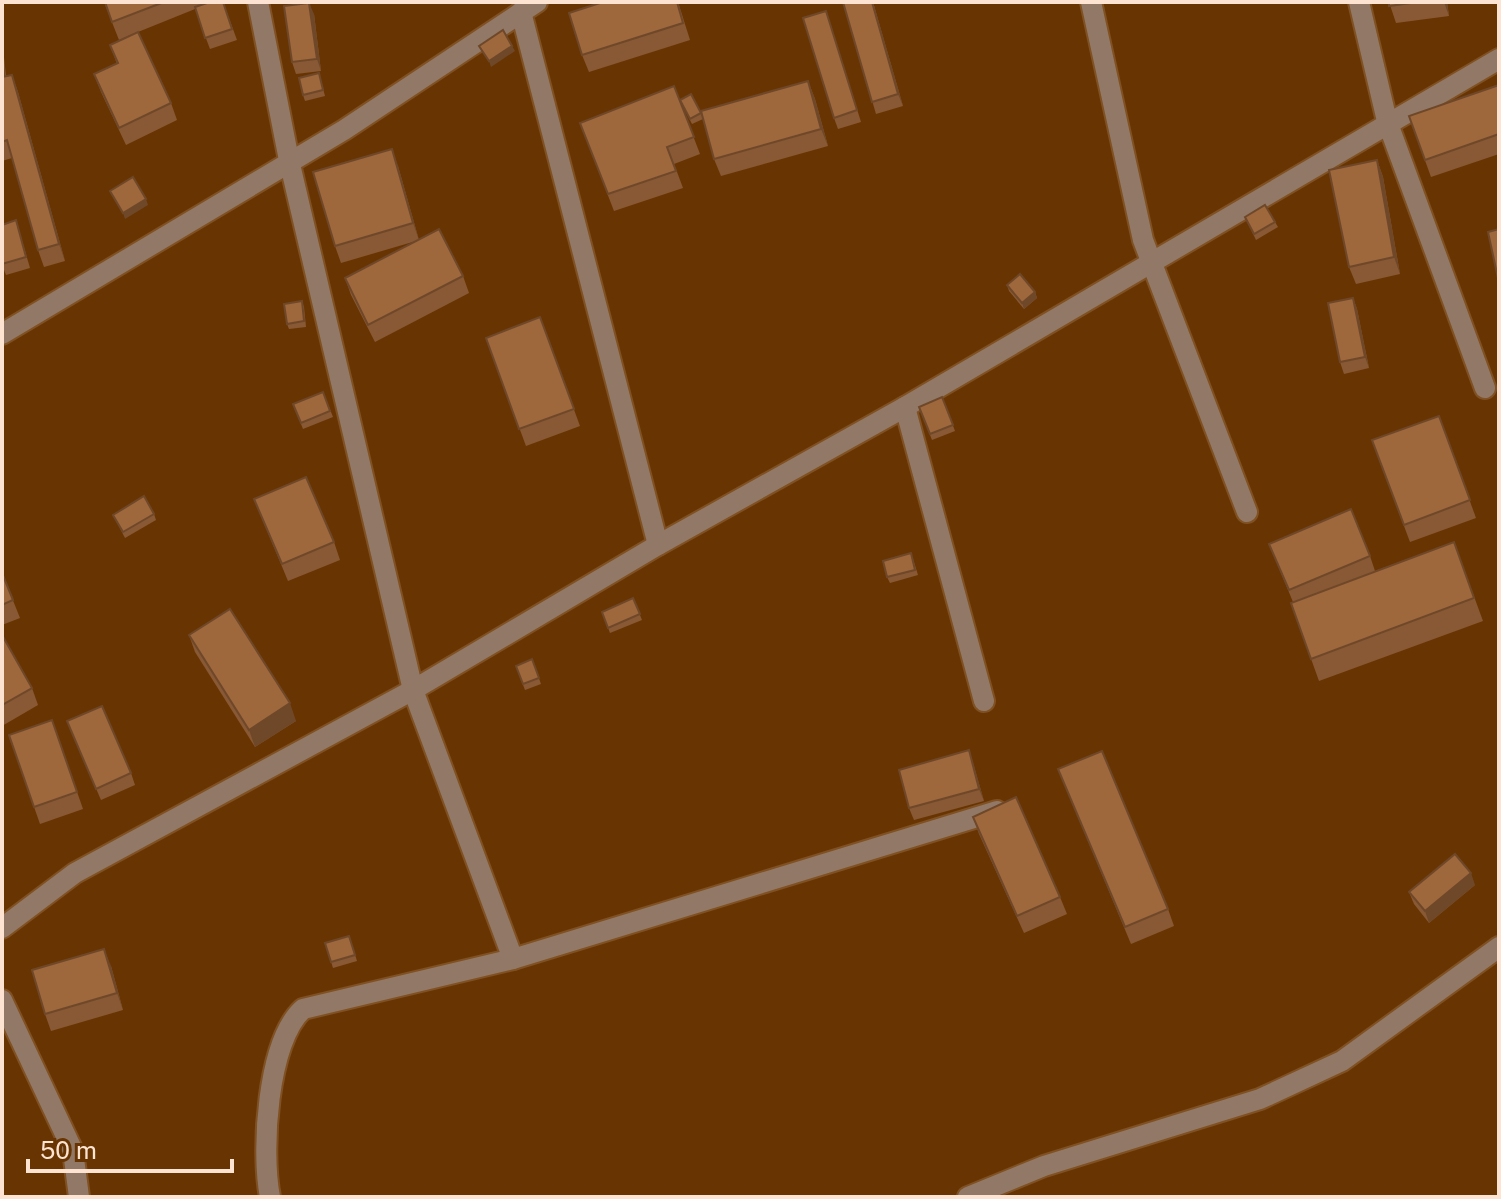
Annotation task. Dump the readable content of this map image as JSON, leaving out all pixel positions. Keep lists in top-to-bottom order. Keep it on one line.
{"scale_bar":"50 m"}
